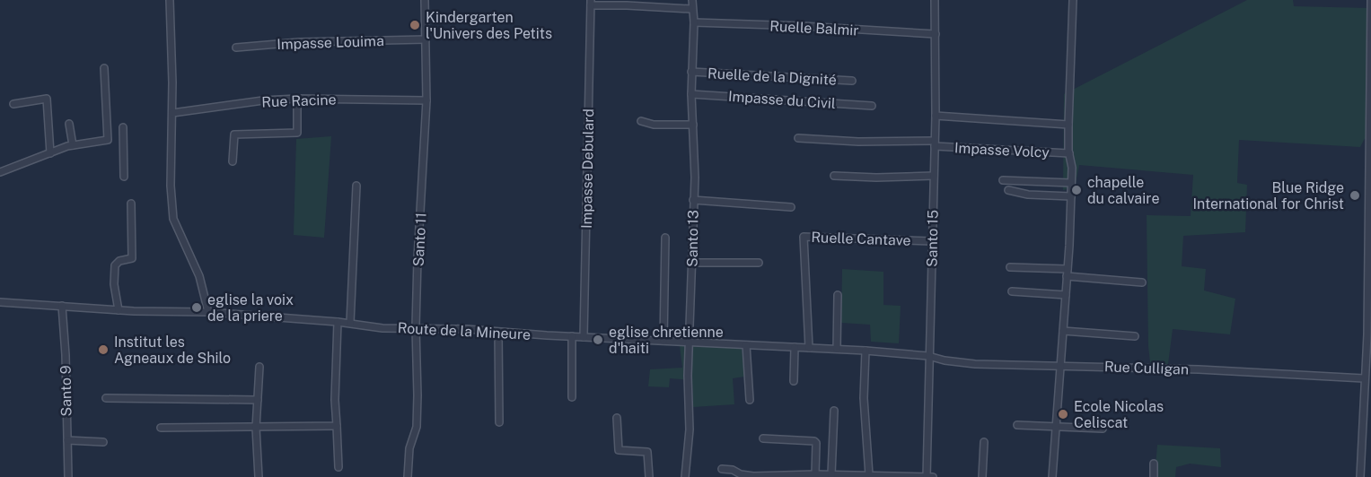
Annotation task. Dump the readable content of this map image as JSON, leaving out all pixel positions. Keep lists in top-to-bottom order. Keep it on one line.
{"streets":{"street":["Ruelle Balmir","Impasse Louima","Ruelle de la Dignité","Impasse du Civil","Rue Racine","Impasse Volcy","Impasse Debulard","Santo 13","Ruelle Cantave","Santo 15","Santo 11","Route de la Mineure","Rue Culligan","Santo 9"]},"crossings":[["Ruelle Balmir","Santo 13"],["Ruelle Balmir","Santo 15"],["Impasse Louima","Santo 11"],["Ruelle de la Dignité","Santo 13"],["Impasse du Civil","Santo 13"],["Rue Racine","Santo 11"],["Impasse Volcy","Santo 15"],["Impasse Debulard","Route de la Mineure"],["Santo 13","Route de la Mineure"],["Ruelle Cantave","Santo 15"],["Ruelle Cantave","Route de la Mineure"],["Santo 15","Route de la Mineure"],["Santo 15","Rue Culligan"],["Santo 11","Route de la Mineure"],["Route de la Mineure","Rue Culligan"],["Route de la Mineure","Santo 9"]],"places":["Kindergarten l'Univers des Petits","chapelle du calvaire","Blue Ridge International for Christ","eglise la voix de la priere","eglise chretienne d'haiti","Institut les Agneaux de Shilo","Ecole Nicolas Celiscat"]}
